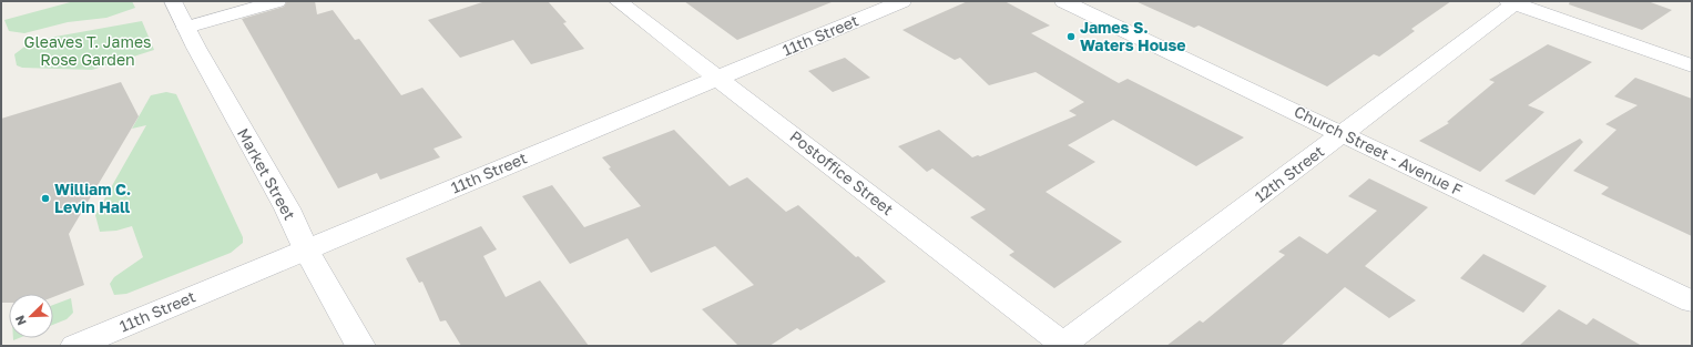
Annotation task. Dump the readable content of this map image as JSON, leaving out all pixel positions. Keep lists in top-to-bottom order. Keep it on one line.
{"streets":{"street":["11th Street","Church Street - Avenue F","Postoffice Street","Market Street","12th Street"]},"crossings":[["11th Street","Postoffice Street"],["11th Street","Market Street"],["Church Street - Avenue F","12th Street"],["Postoffice Street","12th Street"]],"parks":["Gleaves T. James Rose Garden"],"places":["James S. Waters House","William C. Levin Hall"],"north":"bottom left"}
